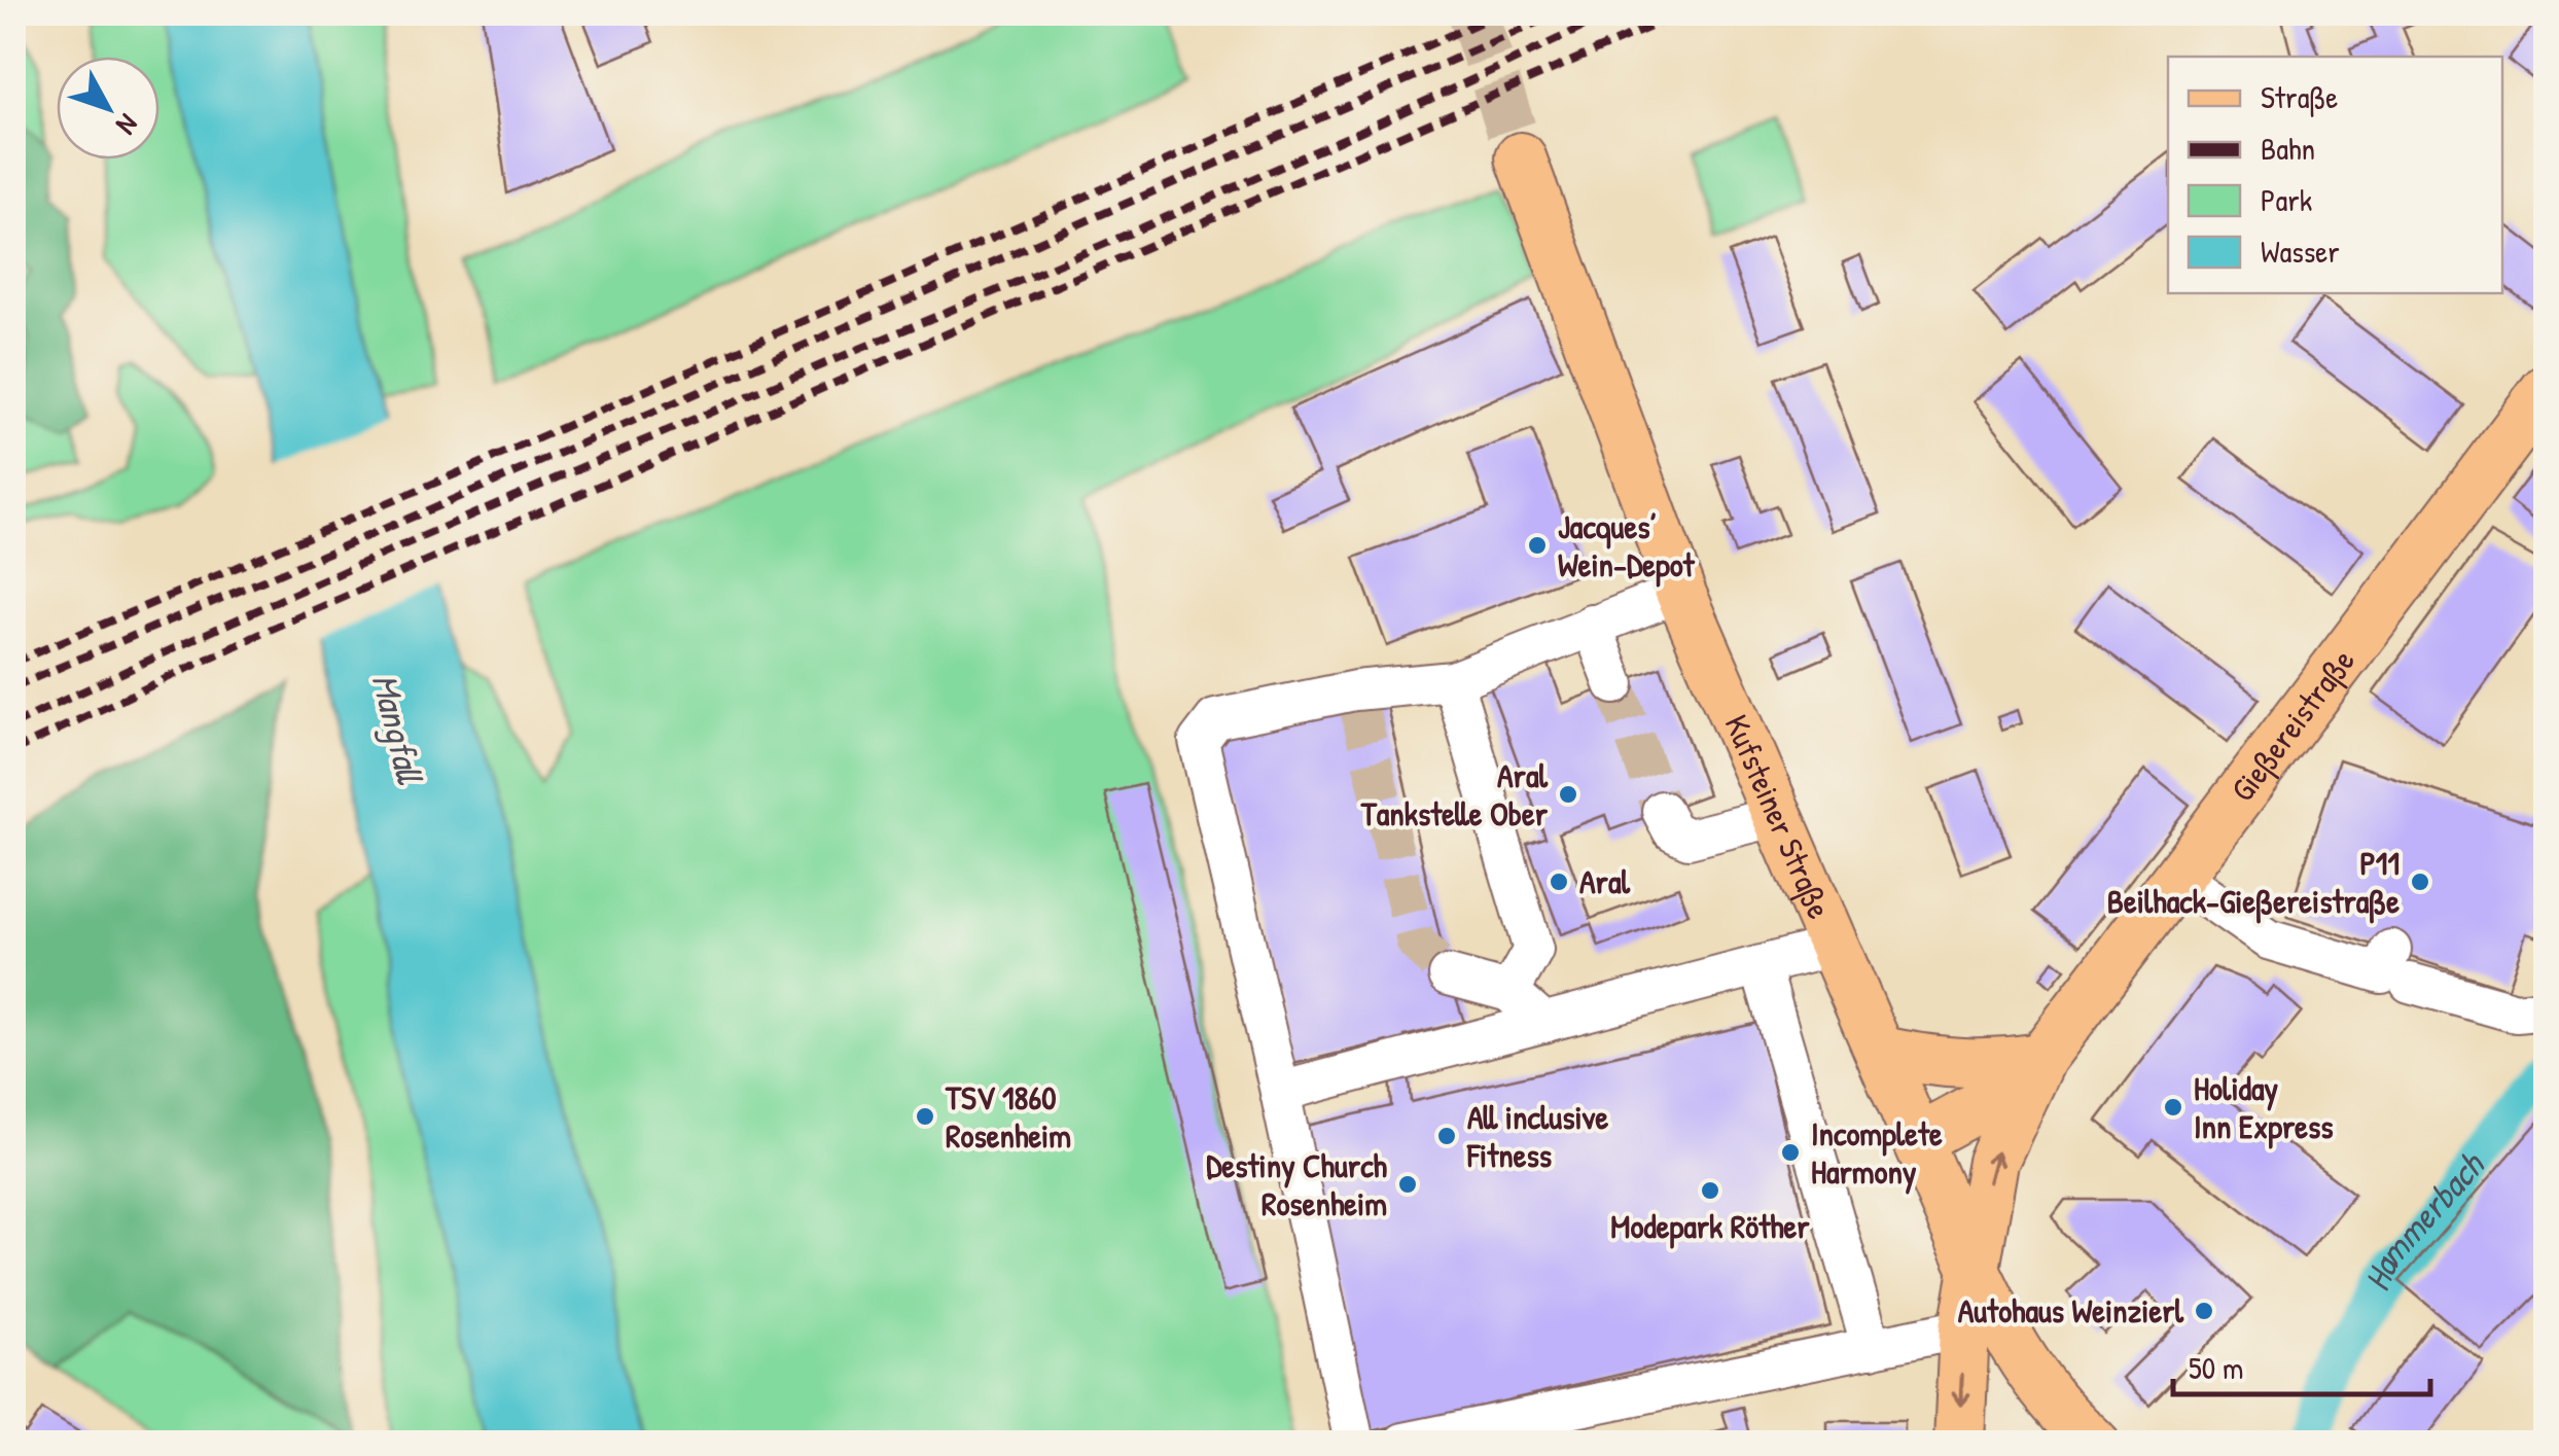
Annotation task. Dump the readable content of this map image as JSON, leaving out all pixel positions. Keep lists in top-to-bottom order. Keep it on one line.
{"streets":{"main road":["Gießereistraße","Kufsteiner Straße"]},"crossings":[["Gießereistraße","Kufsteiner Straße"]],"water":["Mangfall","Hammerbach"],"places":["Jacques’ Wein-Depot","Aral Tankstelle Ober","Aral","P11 Beilhack-Gießereistraße","Holiday Inn Express","TSV 1860 Rosenheim","All inclusive Fitness","Incomplete Harmony","Destiny Church Rosenheim","Modepark Röther","Autohaus Weinzierl"],"legend":["Straße","Bahn","Park","Wasser"],"scale_bar":"50 m","north":"bottom right"}
